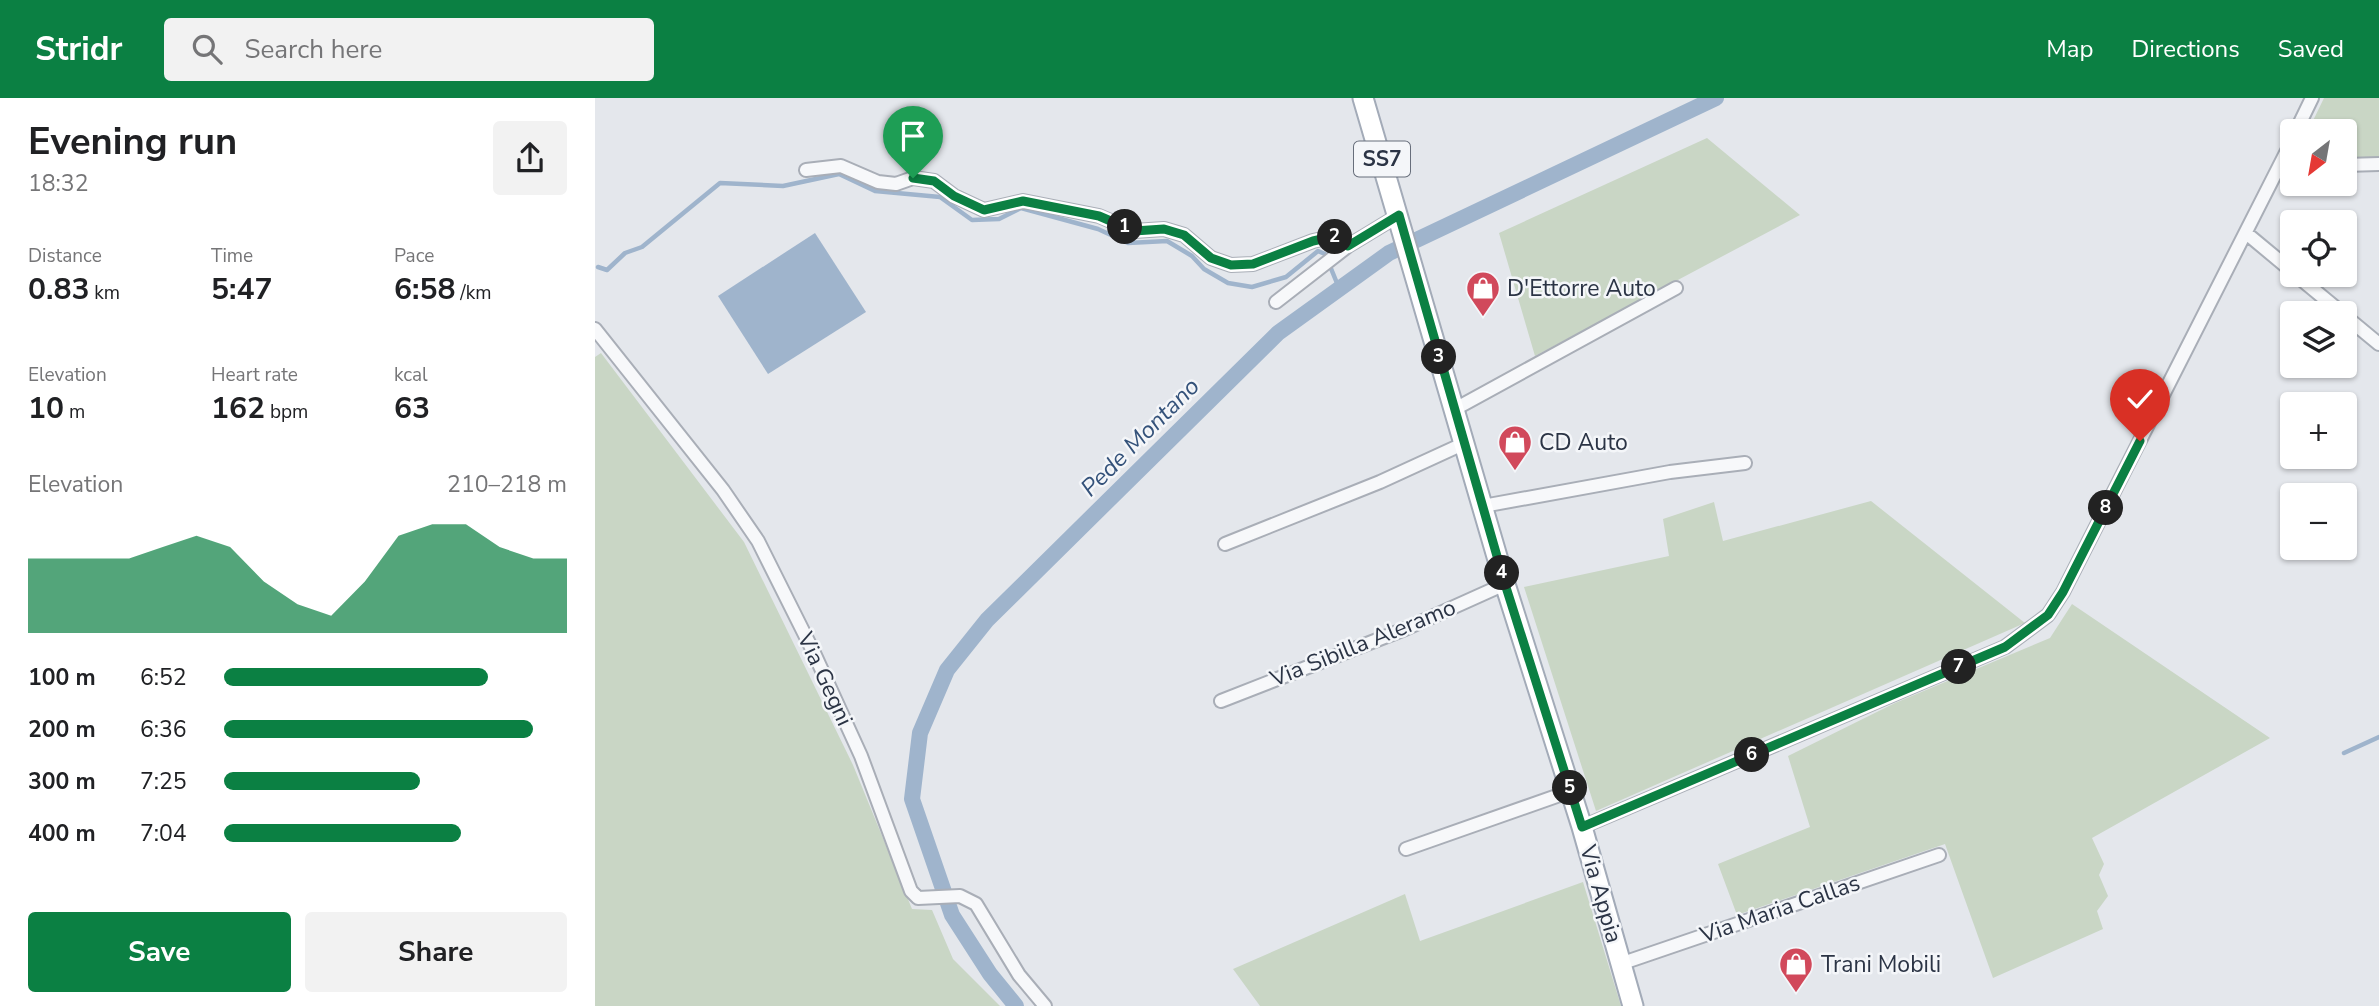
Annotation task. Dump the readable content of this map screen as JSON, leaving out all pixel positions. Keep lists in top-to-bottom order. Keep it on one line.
{"streets":{"main road":["SS7","Via Appia"],"street":["Via Sibilla Aleramo","Via Gegni","Via Maria Callas"]},"crossings":[["Via Sibilla Aleramo","Via Appia"],["Via Appia","Via Maria Callas"]],"water":["Pede Montano"],"places":{"shop":["D'Ettorre Auto","CD Auto","Trani Mobili"]},"north":"bottom left","page":{"header":"Stridr","search":"Search here","nav":["Map","Directions","Saved"],"heading":["Evening run","18:32"],"map_buttons":["+","−"],"pins":["1","2","3","8","4","7","6","5"],"stats":[["Distance","0.83 km"],["Time","5:47"],["Pace","6:58 /km"],["Elevation","10 m"],["Heart rate","162 bpm"],["kcal","63"]],"chart":["Elevation","210–218 m"],"list":[{"name":"100 m","note":"6:52"},{"name":"200 m","note":"6:36"},{"name":"300 m","note":"7:25"},{"name":"400 m","note":"7:04"}],"buttons":["Save","Share"]}}
